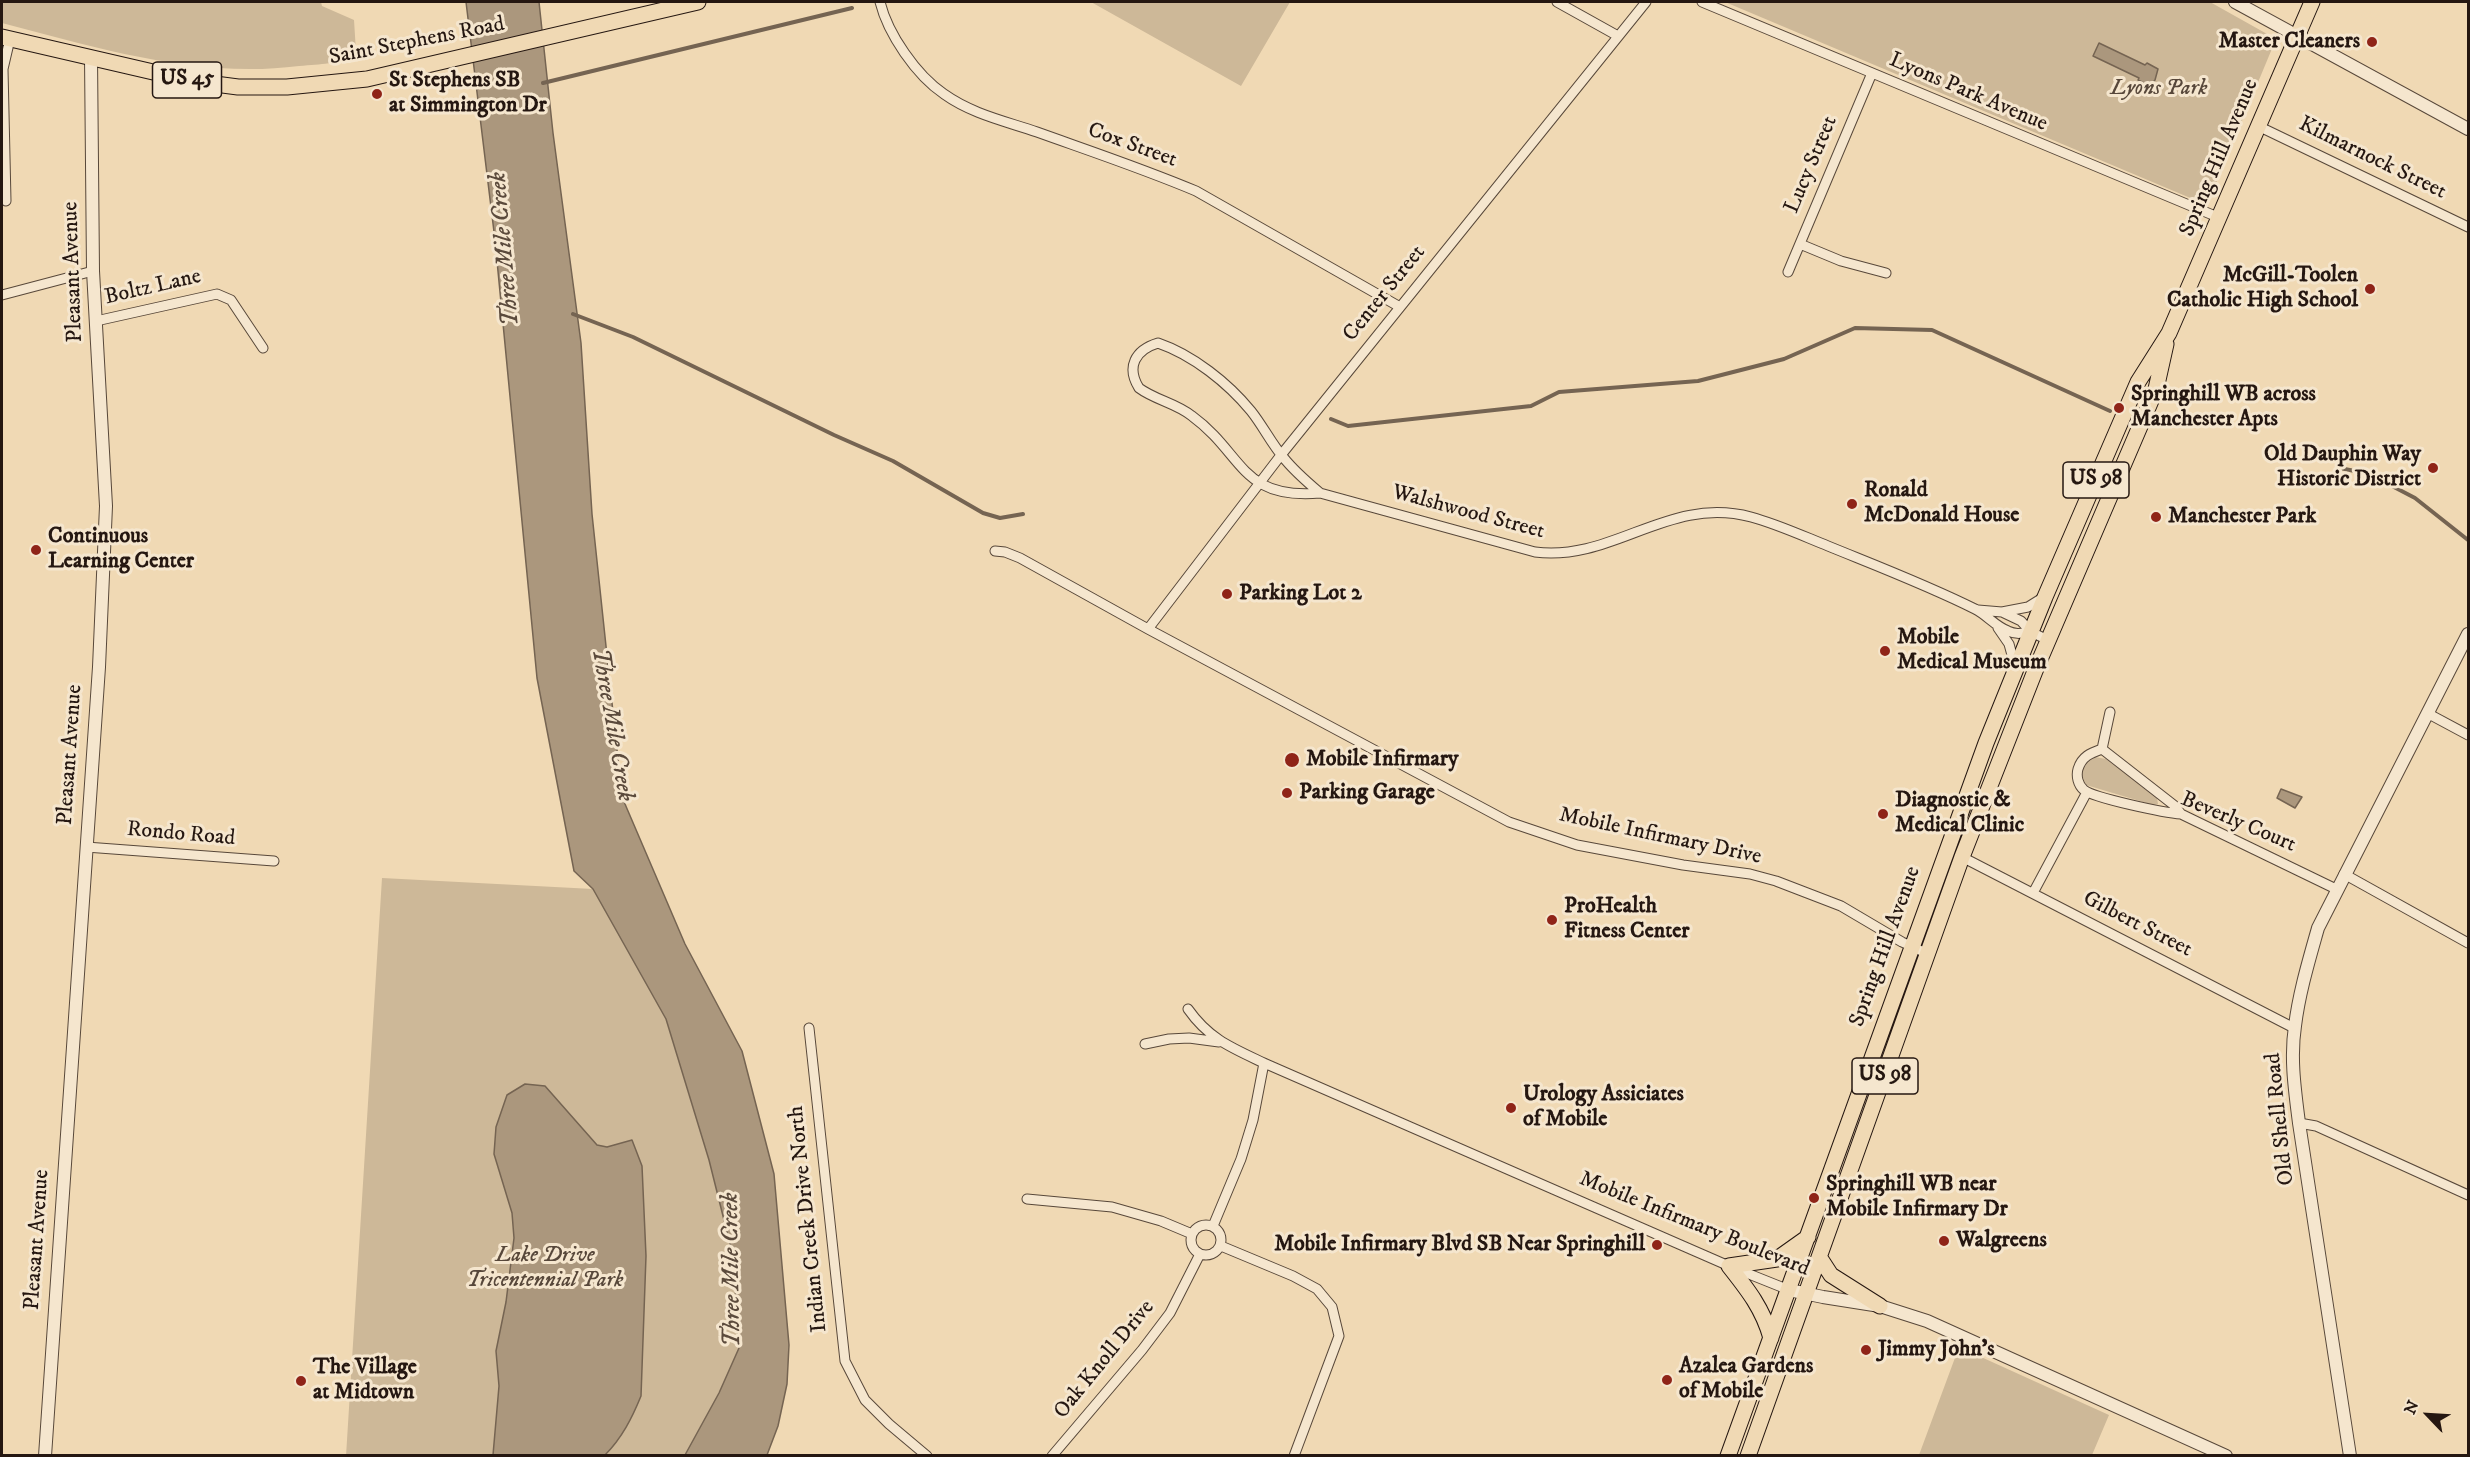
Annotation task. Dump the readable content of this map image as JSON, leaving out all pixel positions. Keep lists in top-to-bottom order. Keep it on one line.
{"streets":{"main road":["Saint Stephens Road","US 45","Spring Hill Avenue","US 98"],"street":["Lyons Park Avenue","Cox Street","Kilmarnock Street","Lucy Street","Pleasant Avenue","Boltz Lane","Center Street","Walshwood Street","Beverly Court","Rondo Road","Mobile Infirmary Drive","Gilbert Street","Old Shell Road","Indian Creek Drive North","Mobile Infirmary Boulevard","Oak Knoll Drive"]},"crossings":[["Saint Stephens Road","Pleasant Avenue"],["Lyons Park Avenue","Spring Hill Avenue"],["Lyons Park Avenue","Lucy Street"],["Cox Street","Center Street"],["Spring Hill Avenue","Kilmarnock Street"],["Spring Hill Avenue","Walshwood Street"],["Spring Hill Avenue","Mobile Infirmary Drive"],["Spring Hill Avenue","Gilbert Street"],["Spring Hill Avenue","Mobile Infirmary Boulevard"],["Pleasant Avenue","Boltz Lane"],["Pleasant Avenue","Rondo Road"],["Center Street","Walshwood Street"],["Center Street","Mobile Infirmary Drive"],["Beverly Court","Old Shell Road"],["Gilbert Street","Old Shell Road"]],"water":["Three Mile Creek"],"parks":["Lyons Park","Lake Drive Tricentennial Park"],"places":["Master Cleaners","St Stephens SB at Simmington Dr","McGill-Toolen Catholic High School","Springhill WB across Manchester Apts","Old Dauphin Way Historic District","Ronald McDonald House","Manchester Park","Continuous Learning Center","Parking Lot 2","Mobile Medical Museum","Mobile Infirmary","Parking Garage","Diagnostic & Medical Clinic","ProHealth Fitness Center","Urology Assiciates of Mobile","Springhill WB near Mobile Infirmary Dr","Walgreens","Mobile Infirmary Blvd SB Near Springhill","Jimmy John's","Azalea Gardens of Mobile","The Village at Midtown"],"north":"top left"}
